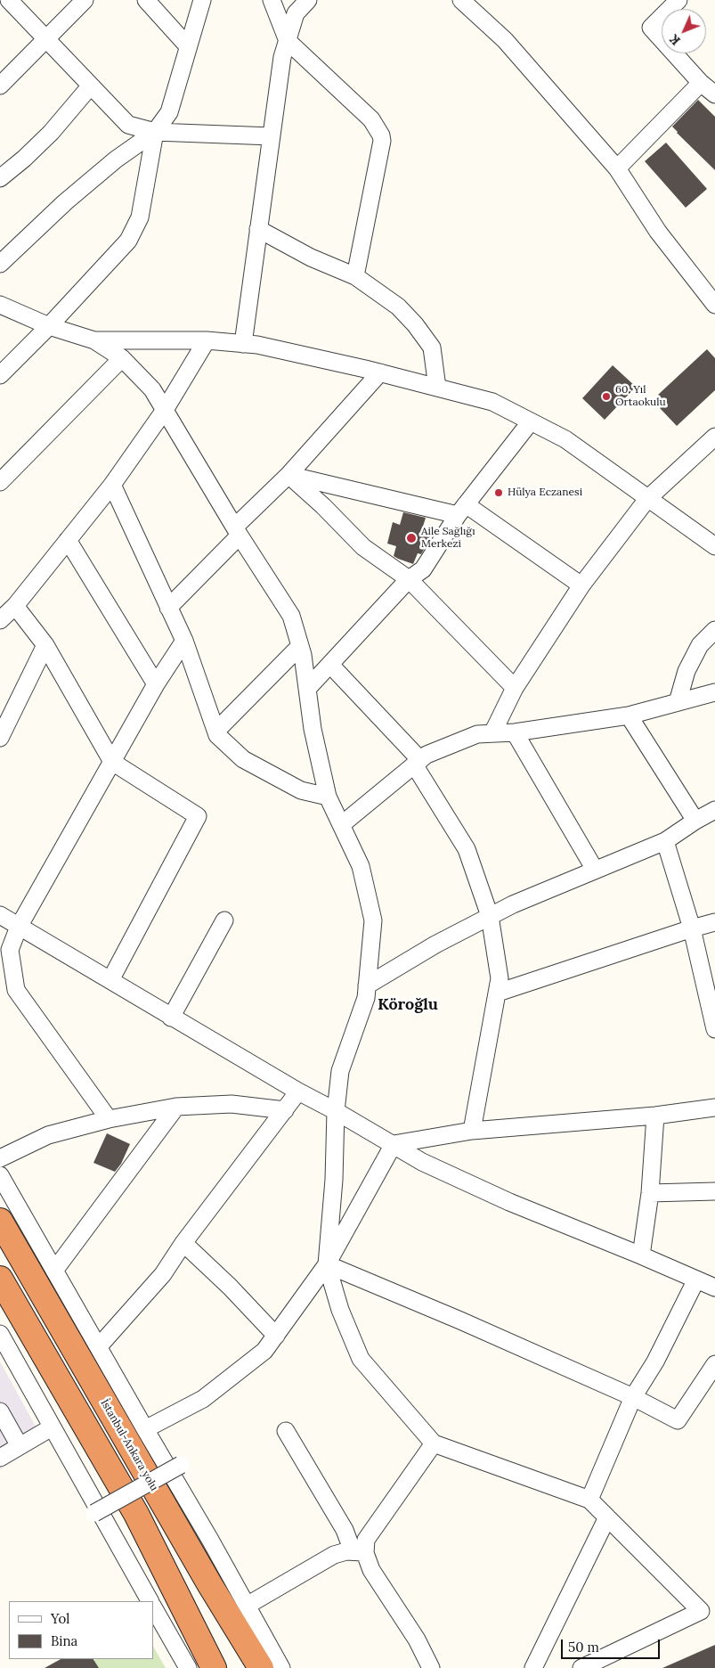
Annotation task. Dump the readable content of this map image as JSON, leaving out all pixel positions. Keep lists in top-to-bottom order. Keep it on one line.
{"streets":{"highway":["İstanbul-Ankara yolu"]},"districts":["Köroğlu"],"places":["60. Yıl Ortaokulu","Hülya Eczanesi","Aile Sağlığı Merkezi"],"legend":["Yol","Bina"],"scale_bar":"50 m","north":"bottom left"}
